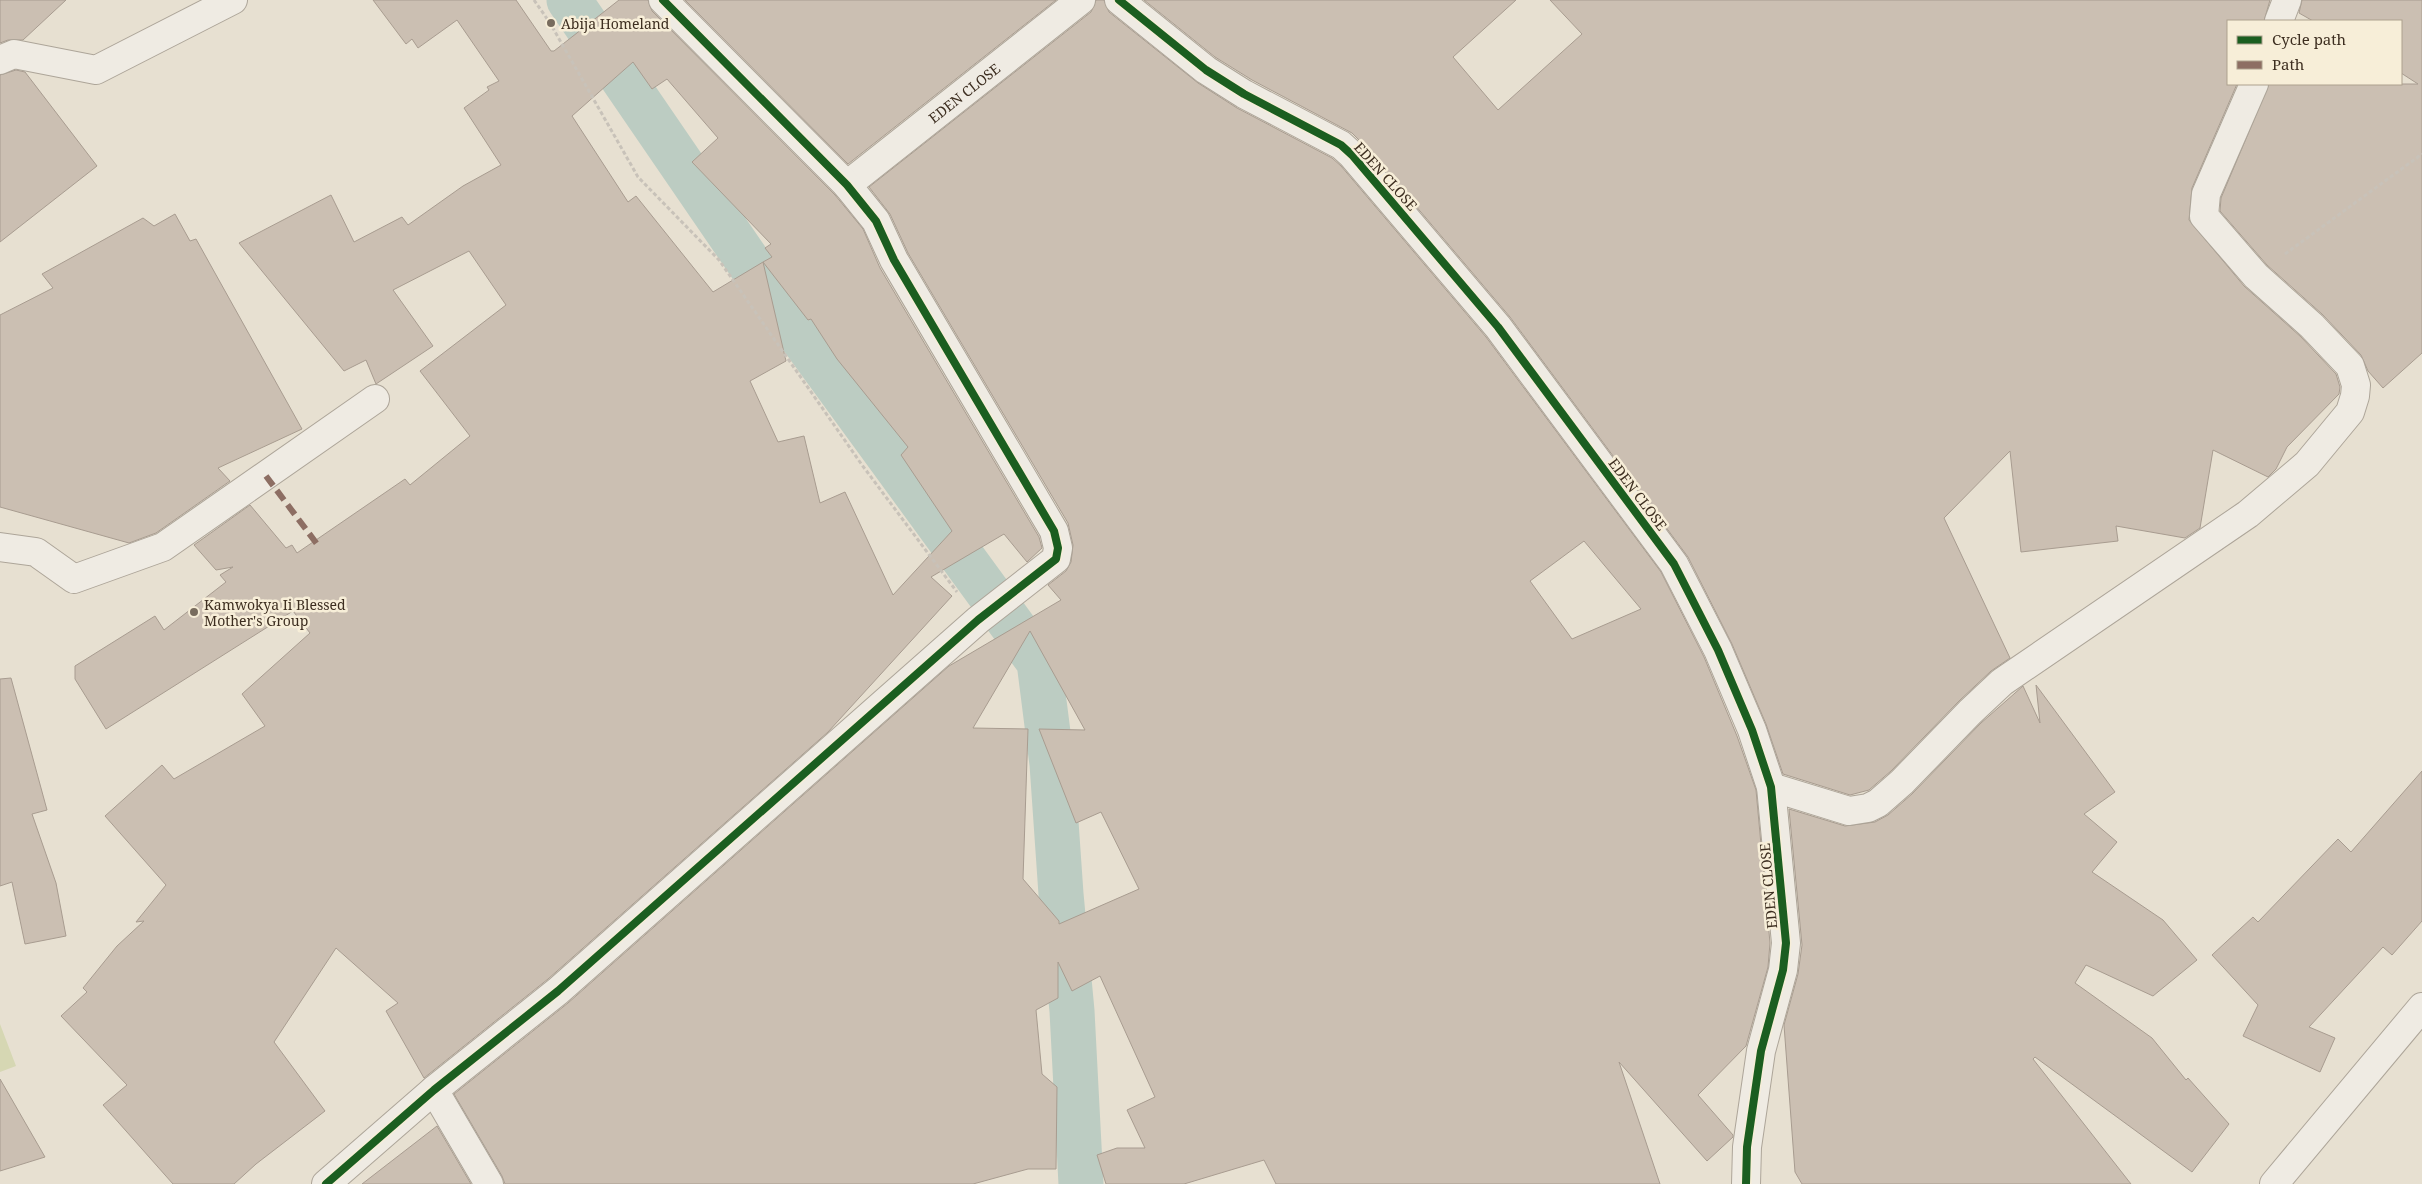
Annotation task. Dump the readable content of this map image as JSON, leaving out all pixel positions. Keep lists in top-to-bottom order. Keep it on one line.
{"streets":{"street":["EDEN CLOSE"]},"places":["Abija Homeland","Kamwokya Ii Blessed Mother's Group"],"legend":["Cycle path","Path"]}
